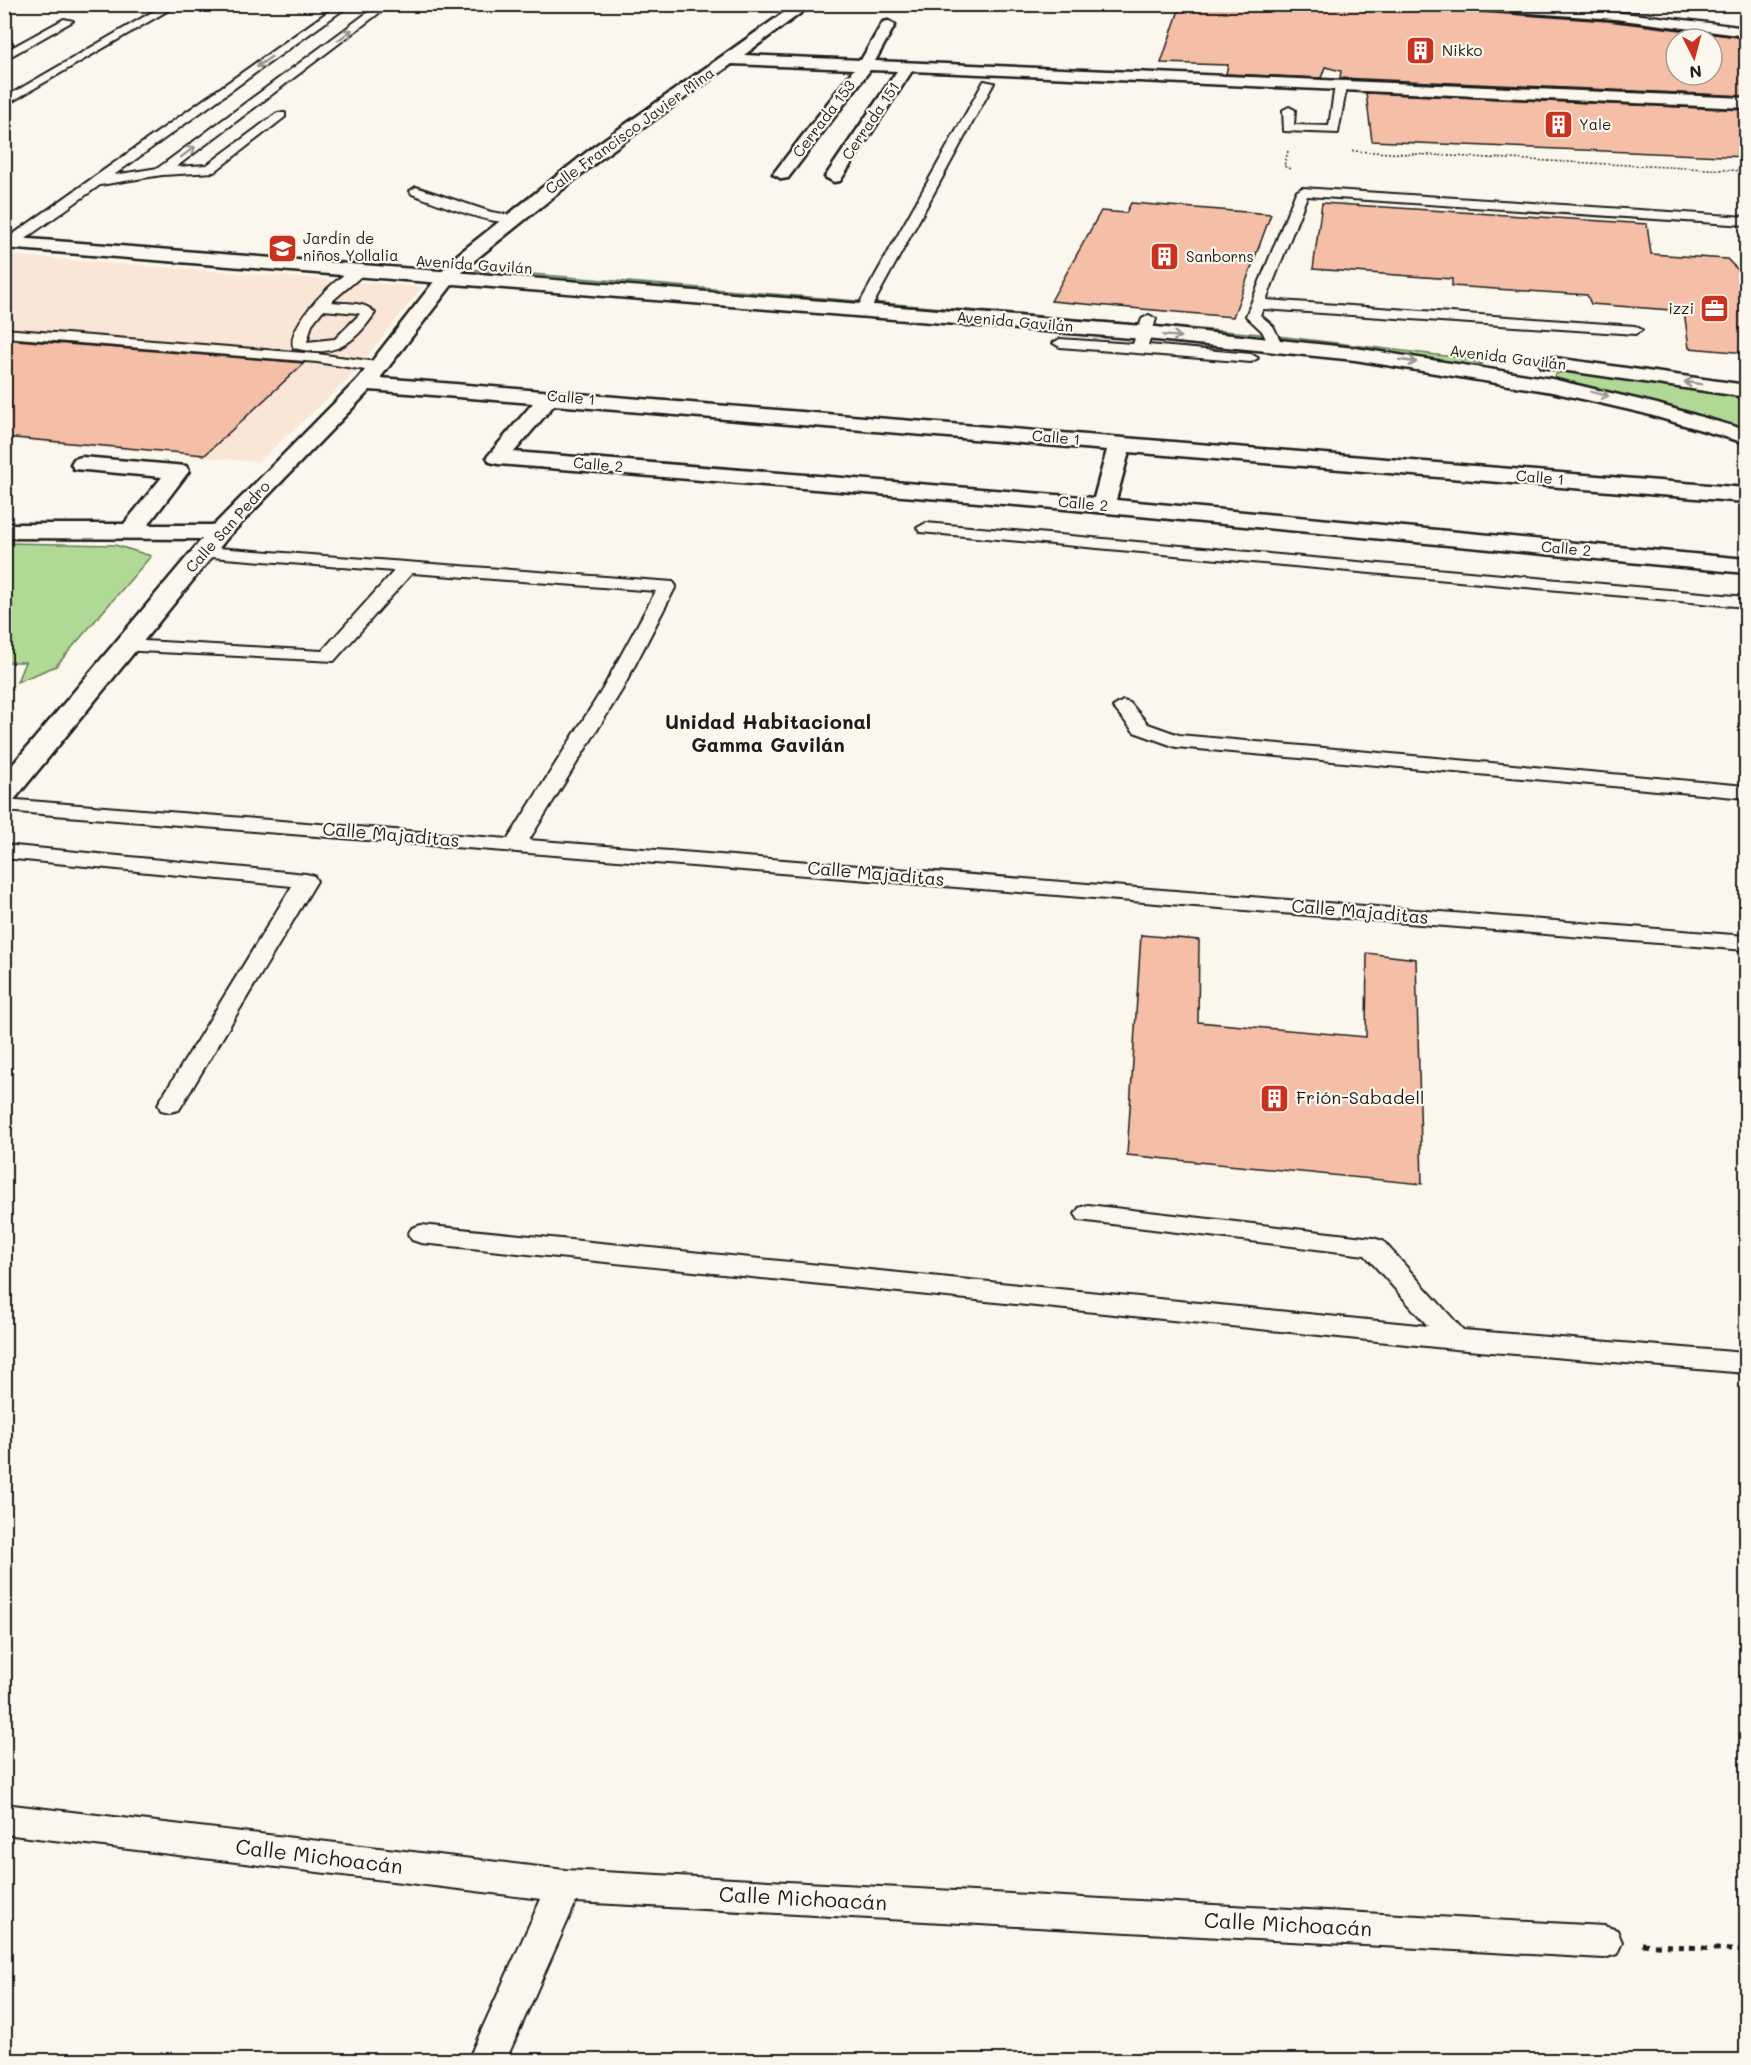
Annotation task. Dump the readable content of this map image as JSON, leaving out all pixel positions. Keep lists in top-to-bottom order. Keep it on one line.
{"streets":{"street":["Cerrada 153","Cerrada 151","Calle Francisco Javier Mina","Avenida Gavilán","Calle 1","Calle 2","Calle San Pedro"],"lane":["Calle Majaditas","Calle Michoacán"]},"crossings":[["Calle Francisco Javier Mina","Avenida Gavilán"],["Calle Francisco Javier Mina","Calle San Pedro"],["Avenida Gavilán","Calle San Pedro"],["Calle 1","Calle 2"],["Calle 1","Calle San Pedro"]],"districts":["Unidad Habitacional Gamma Gavilán"],"places":{"building":["Nikko","Yale","Sanborns","Frión-Sabadell"],"school or university":["Jardín de niños Yollalia"],"office":["izzi"]},"north":"bottom"}
